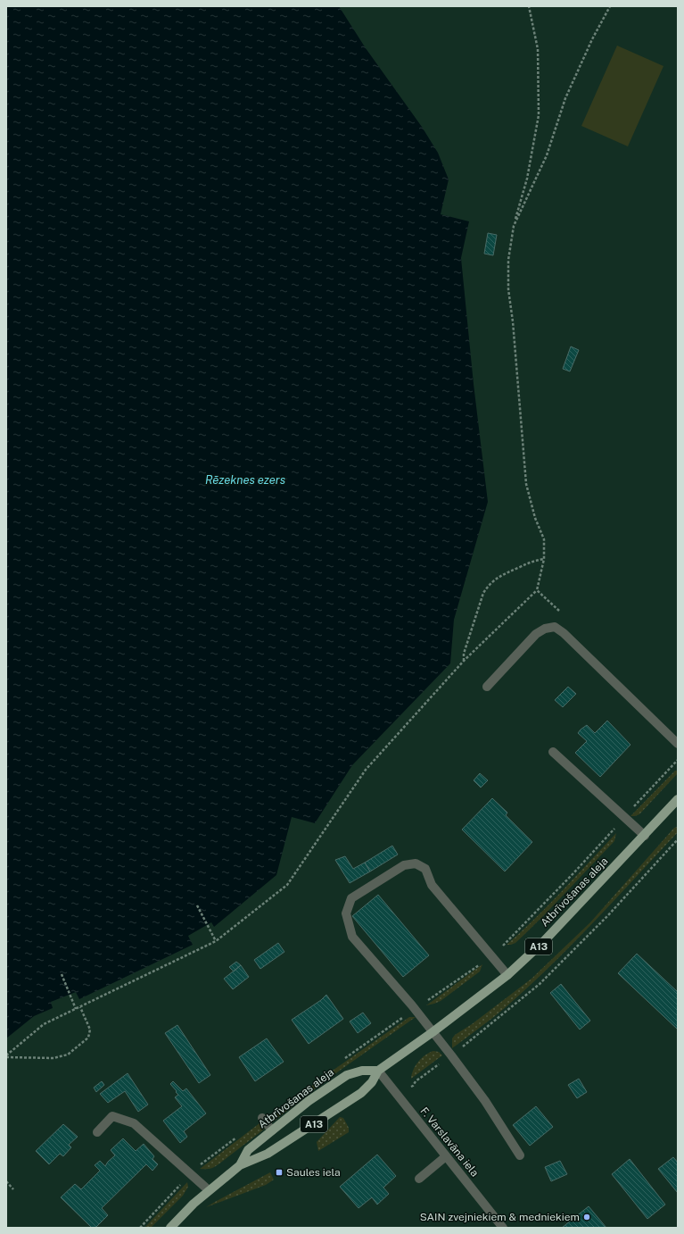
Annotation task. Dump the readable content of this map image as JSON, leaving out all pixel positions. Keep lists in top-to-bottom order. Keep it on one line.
{"streets":{"main road":["Atbrīvošanas aleja","A13"],"street":["F. Varslavāna iela"]},"crossings":[["Atbrīvošanas aleja","F. Varslavāna iela"]],"water":["Rēzeknes ezers"],"places":{"transit":["Saules iela"],"other":["SAIN zvejniekiem & medniekiem"]}}
